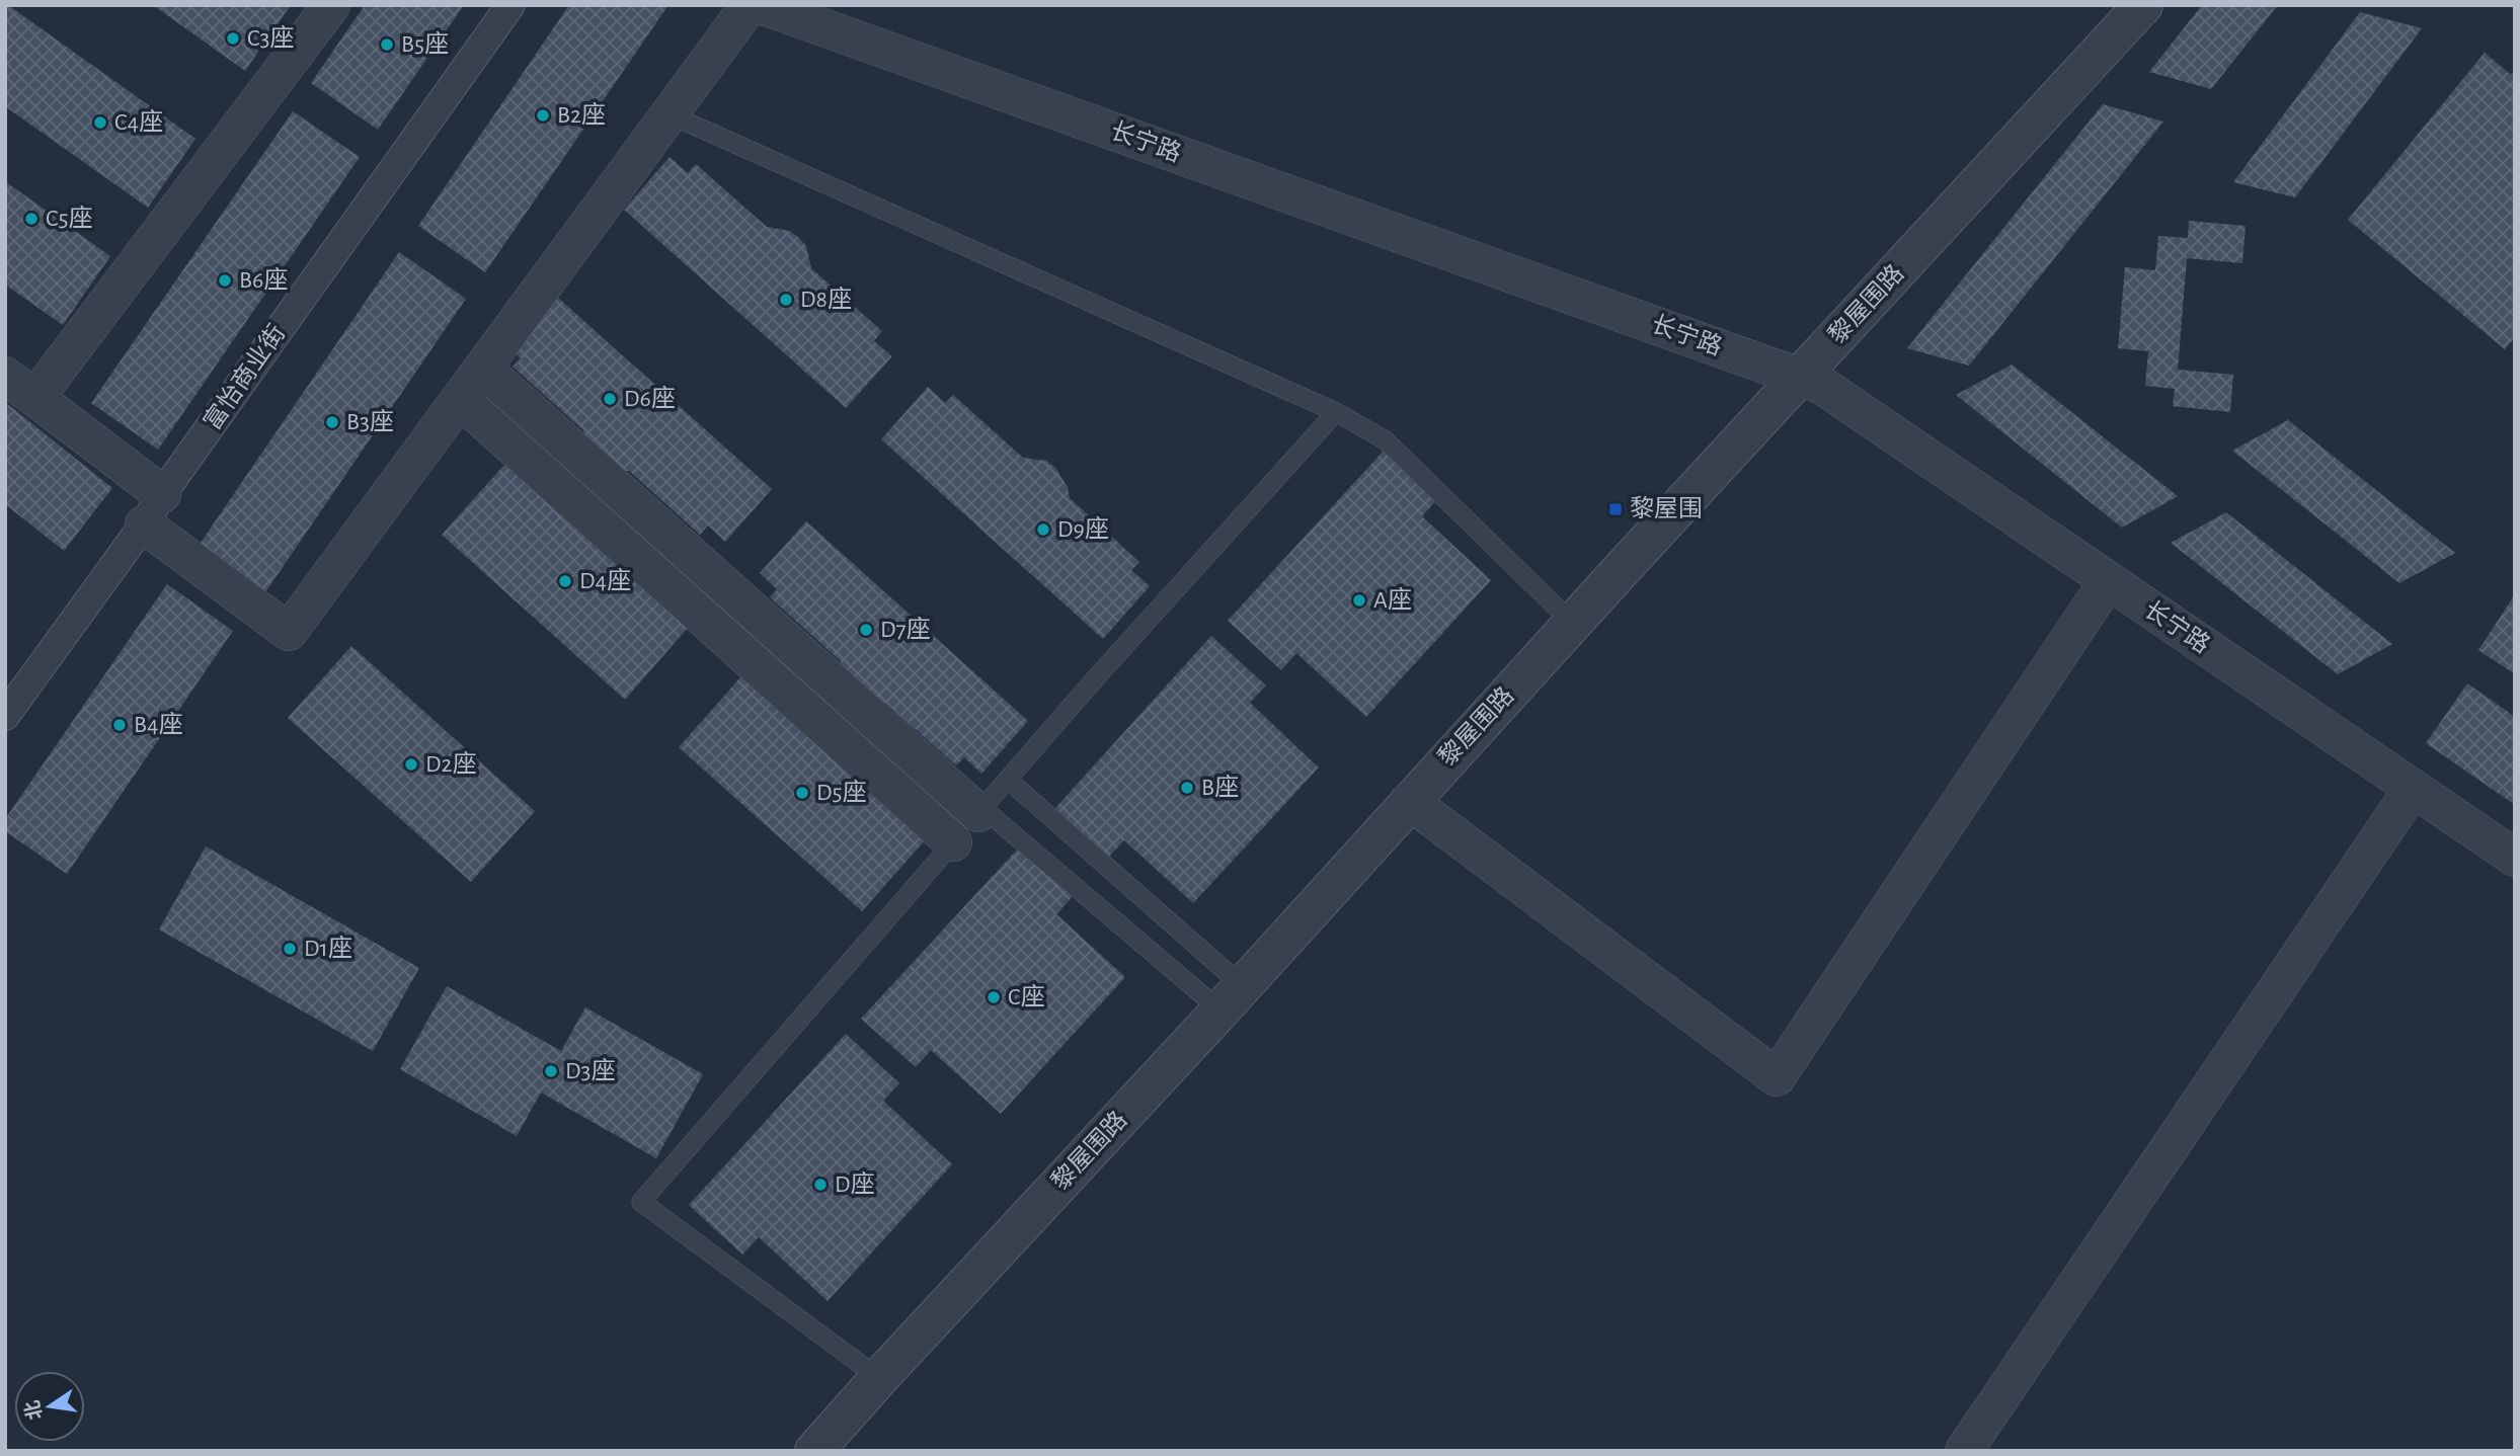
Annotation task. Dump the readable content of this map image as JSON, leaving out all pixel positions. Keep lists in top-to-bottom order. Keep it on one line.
{"streets":{"street":["长宁路","黎屋围路","富怡商业街"]},"crossings":[["长宁路","黎屋围路"]],"places":{"other":["C3座","B5座","B2座","C4座","C5座","B6座","D8座","D6座","B3座","D9座","D4座","A座","D7座","B4座","D2座","B座","D5座","D1座","C座","D3座","D座"],"transit":["黎屋围"]},"north":"left"}
